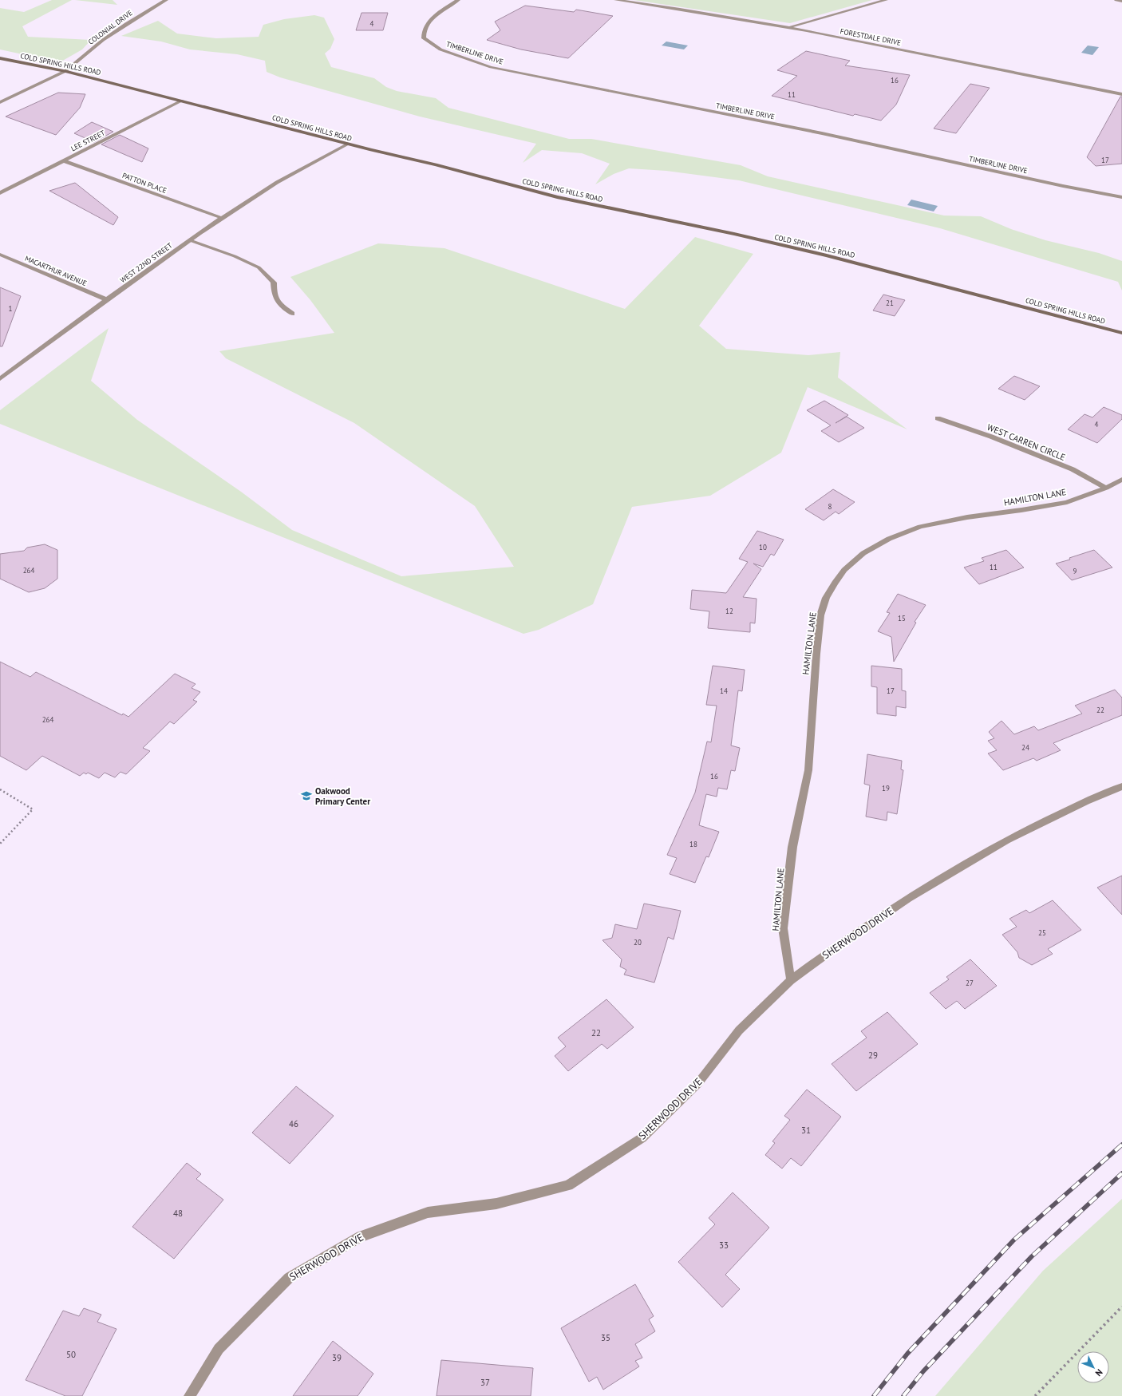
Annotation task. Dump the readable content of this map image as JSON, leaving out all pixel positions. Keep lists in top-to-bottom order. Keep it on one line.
{"streets":{"street":["COLONIAL DRIVE","FORESTDALE DRIVE","TIMBERLINE DRIVE","COLD SPRING HILLS ROAD","LEE STREET","PATTON PLACE","WEST 22ND STREET","MACARTHUR AVENUE","WEST CARREN CIRCLE","HAMILTON LANE","SHERWOOD DRIVE"]},"crossings":[["COLONIAL DRIVE","COLD SPRING HILLS ROAD"],["COLD SPRING HILLS ROAD","LEE STREET"],["COLD SPRING HILLS ROAD","WEST 22ND STREET"],["LEE STREET","PATTON PLACE"],["PATTON PLACE","WEST 22ND STREET"],["WEST 22ND STREET","MACARTHUR AVENUE"],["WEST CARREN CIRCLE","HAMILTON LANE"],["HAMILTON LANE","SHERWOOD DRIVE"]],"places":{"school or university":["Oakwood Primary Center"]},"house_numbers":["4","16","11","17","21","1","4","8","10","11","264","9","12","15","14","17","22","264","24","16","19","18","25","20","27","22","29","46","31","48","33","35","50","39","37"],"north":"bottom right"}
